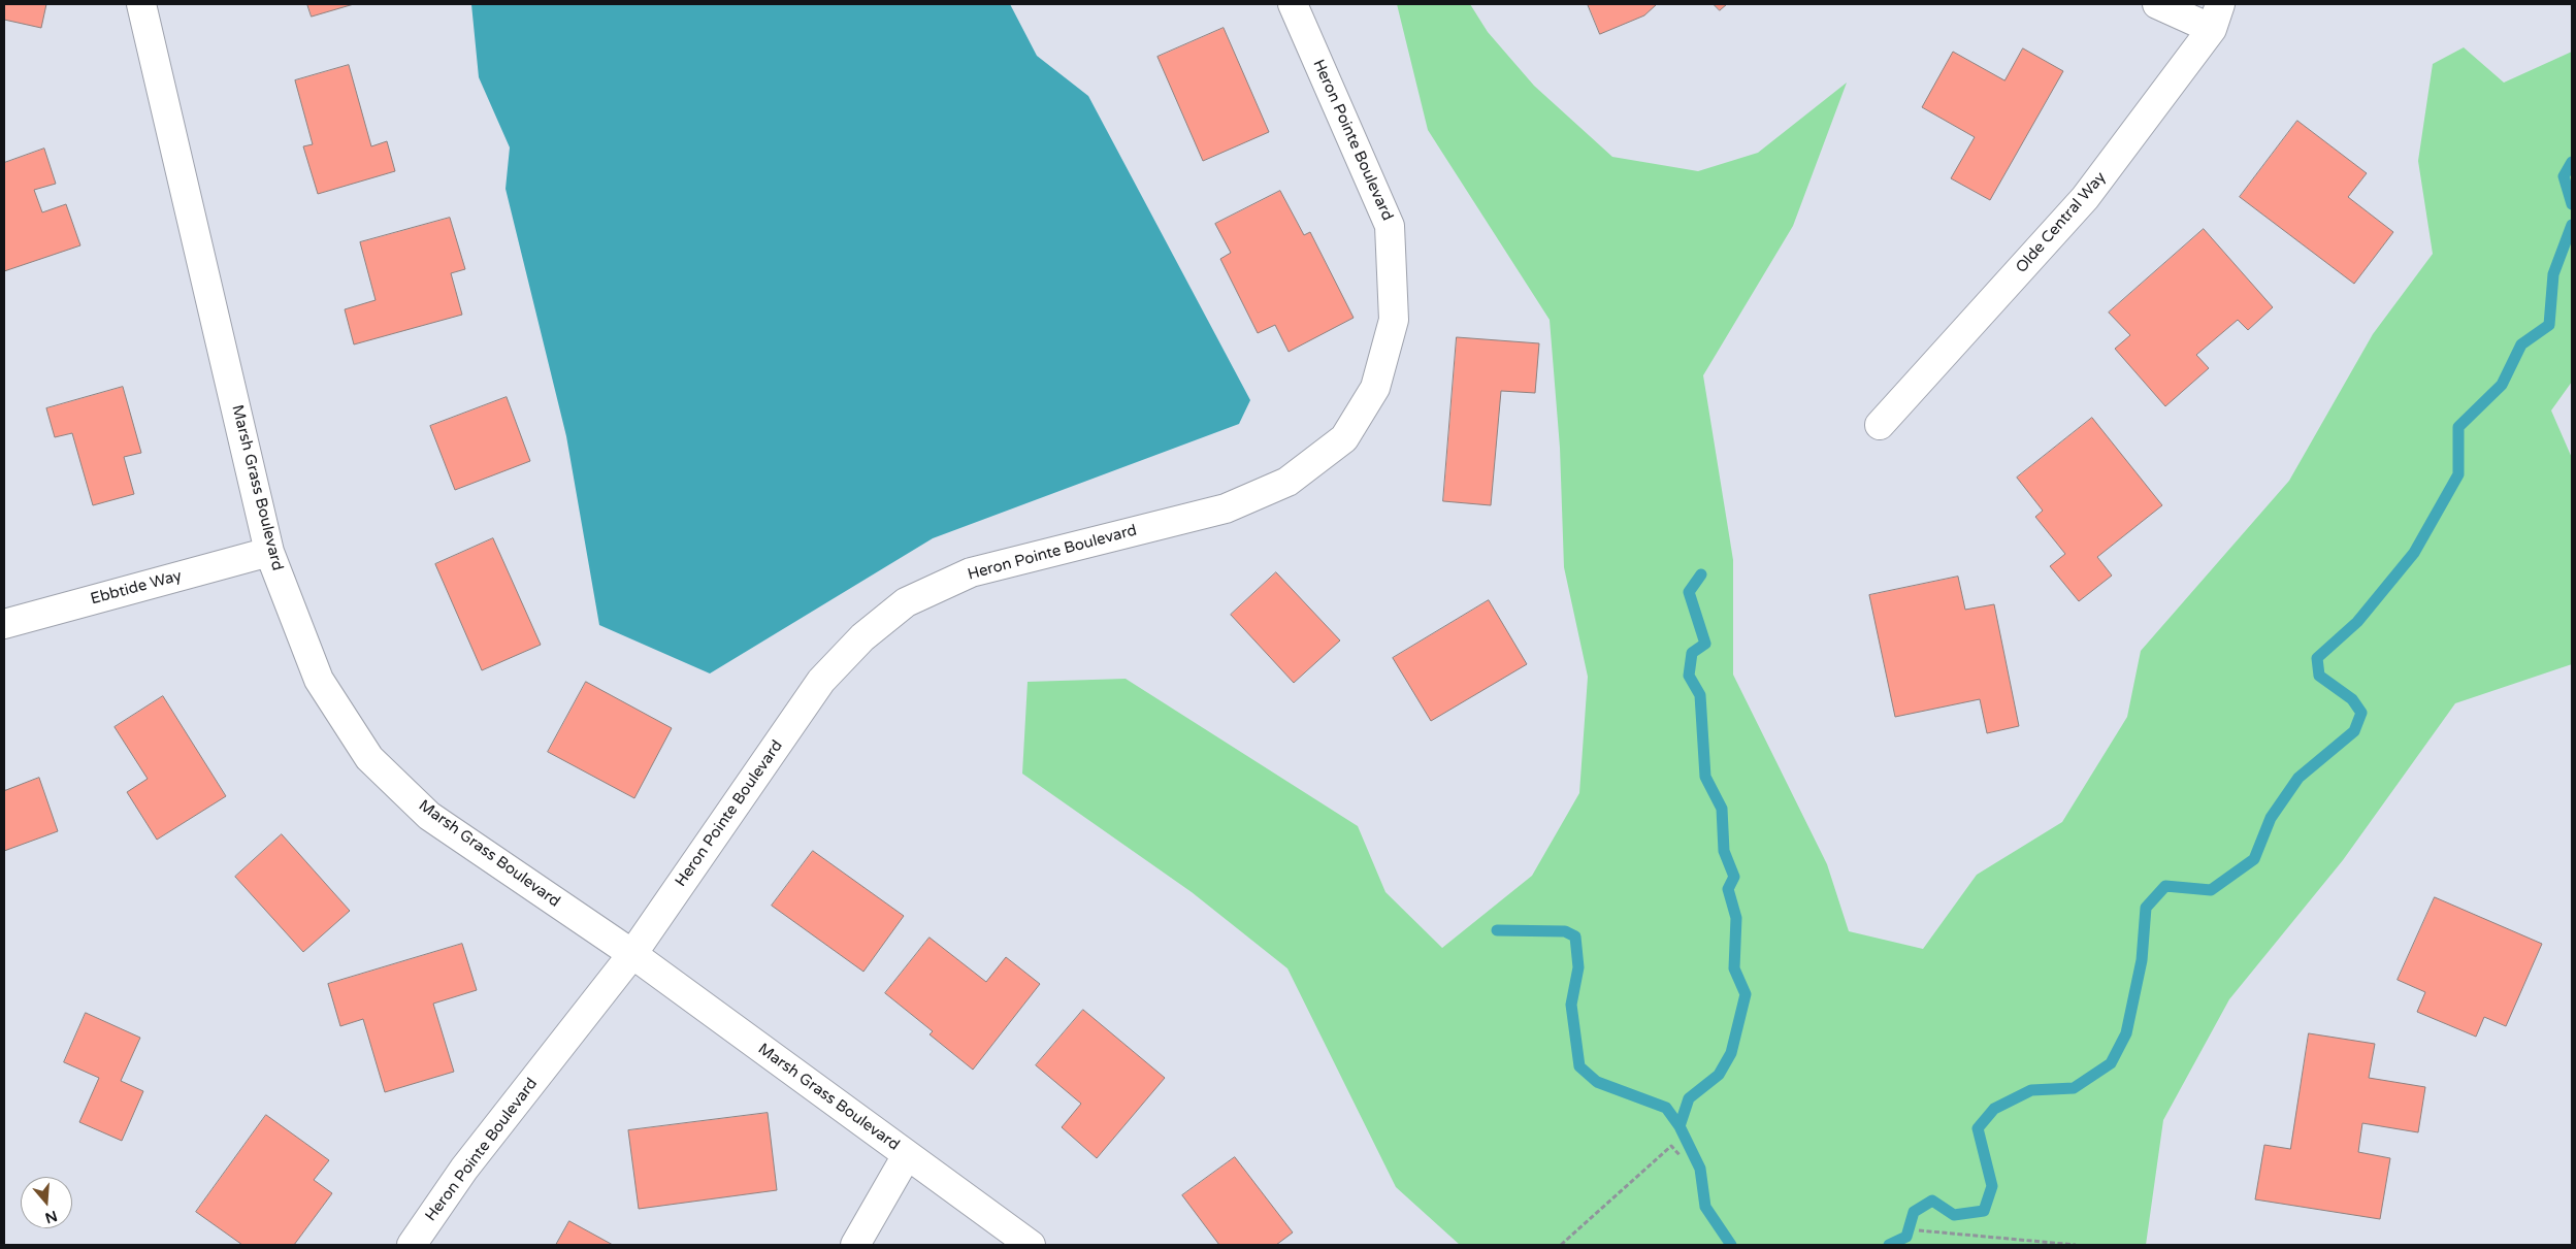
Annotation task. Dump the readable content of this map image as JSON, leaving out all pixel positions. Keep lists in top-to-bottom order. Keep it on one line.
{"streets":{"street":["Heron Pointe Boulevard","Olde Central Way","Marsh Grass Boulevard","Ebbtide Way"]},"crossings":[["Heron Pointe Boulevard","Marsh Grass Boulevard"],["Marsh Grass Boulevard","Ebbtide Way"]],"north":"bottom"}
